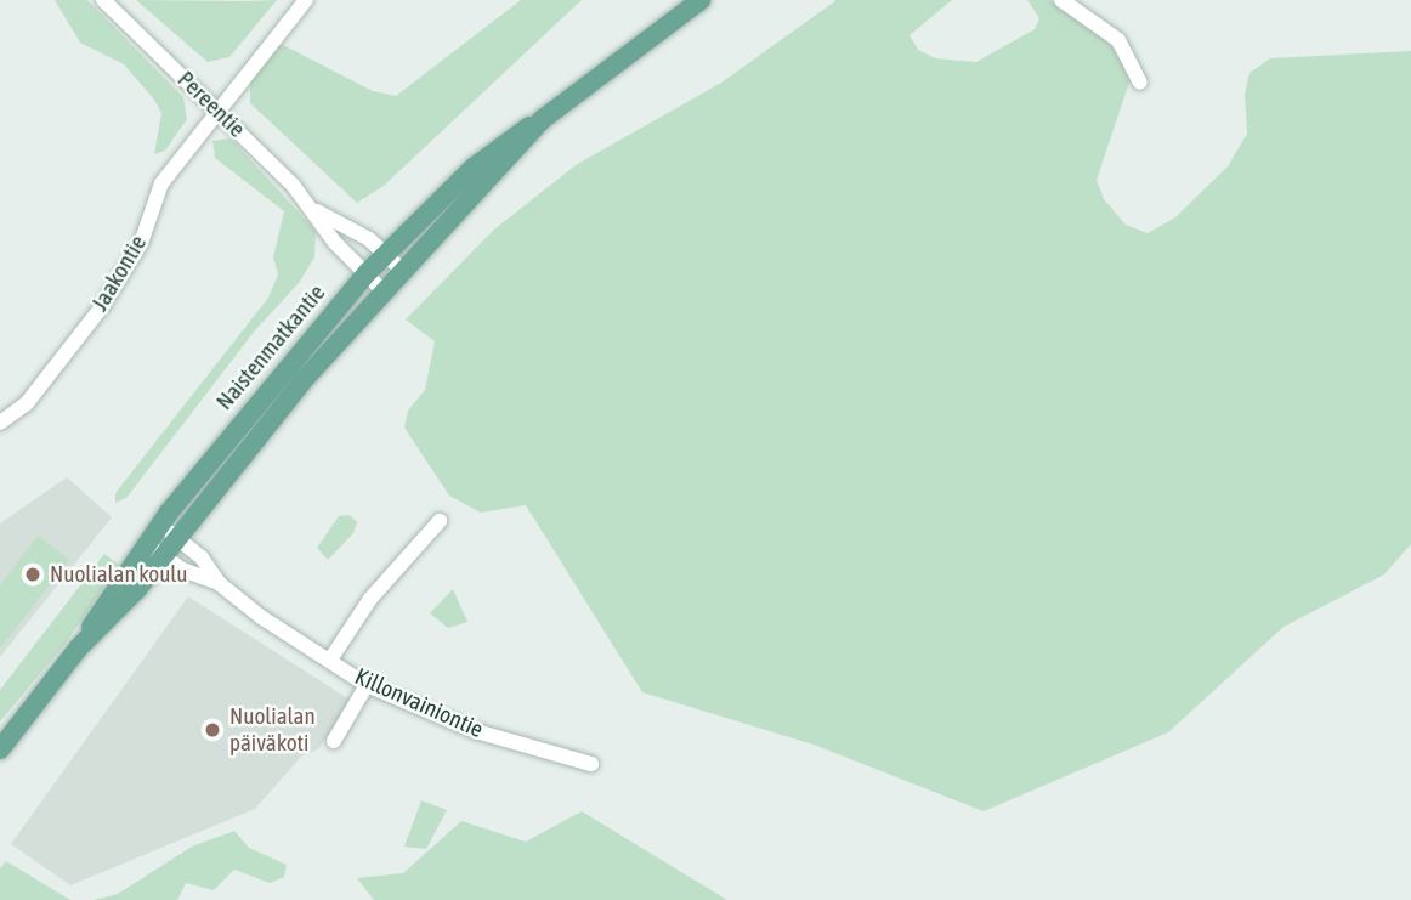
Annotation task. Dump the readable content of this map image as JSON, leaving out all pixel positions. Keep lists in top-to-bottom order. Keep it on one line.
{"streets":{"main road":["Naistenmatkantie"],"street":["Pereentie","Jaakontie","Killonvainiontie"]},"crossings":[["Pereentie","Jaakontie"],["Pereentie","Naistenmatkantie"],["Naistenmatkantie","Killonvainiontie"]],"places":["Nuolialan koulu","Nuolialan päiväkoti"]}
